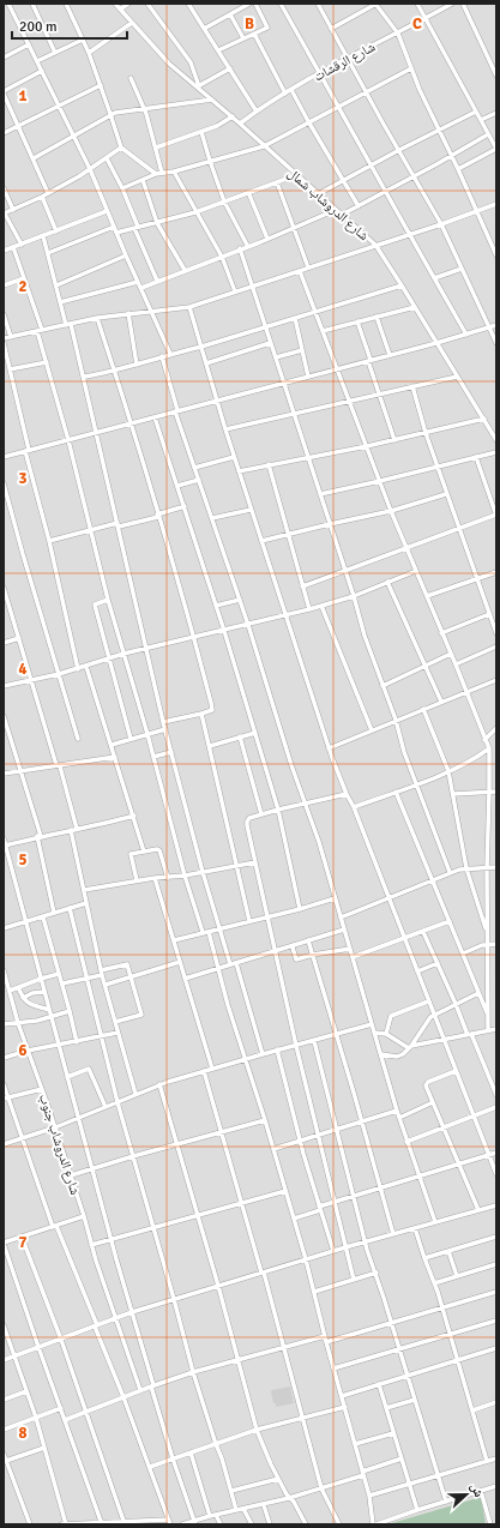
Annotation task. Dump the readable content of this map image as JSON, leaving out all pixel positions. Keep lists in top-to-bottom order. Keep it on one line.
{"streets":{"street":["شارع الرقشات","شارع الدروشاب شمال","شارع الدروشاب جنوب"]},"crossings":[["شارع الرقشات","شارع الدروشاب شمال"]],"scale_bar":"200 m","north":"right","grid":{"columns":["B","C"],"rows":["1","2","3","4","5","6","7","8"]}}
